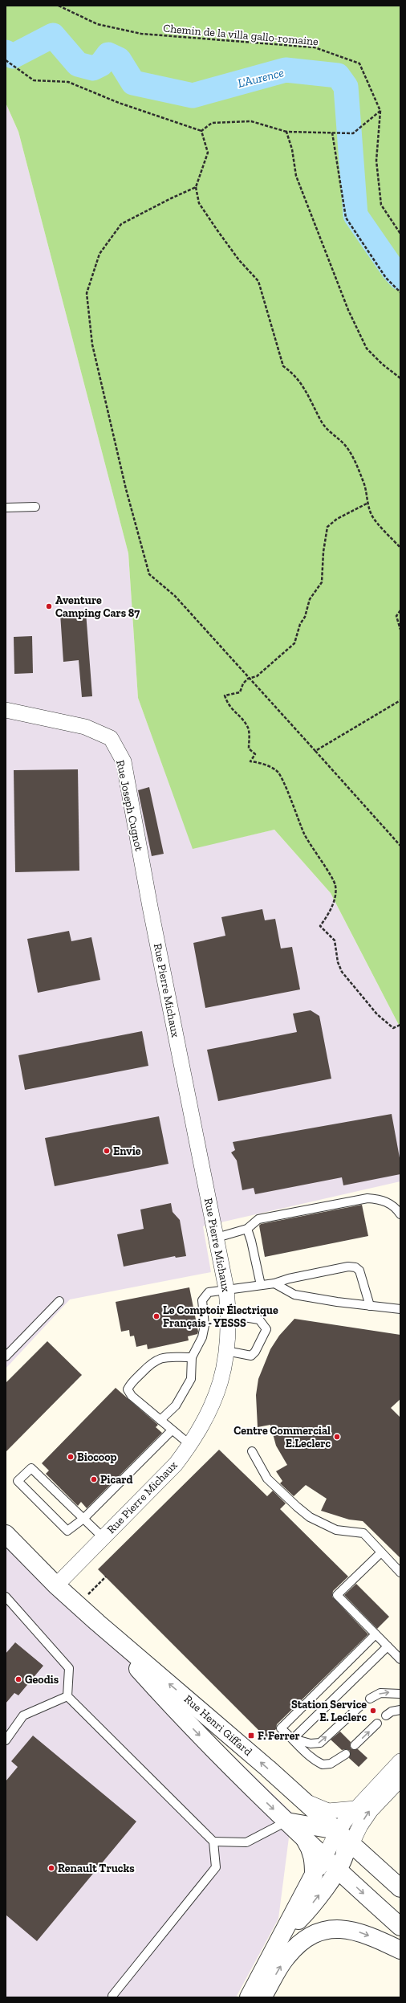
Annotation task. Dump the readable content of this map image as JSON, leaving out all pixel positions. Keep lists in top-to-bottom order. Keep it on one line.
{"streets":{"street":["Rue Joseph Cugnot","Rue Pierre Michaux","Rue Henri Giffard"],"path":["Chemin de la villa gallo-romaine"]},"crossings":[["Rue Joseph Cugnot","Rue Pierre Michaux"],["Rue Pierre Michaux","Rue Henri Giffard"]],"water":["L'Aurence"],"places":{"other":["Aventure Camping Cars 87","Envie","Le Comptoir Électrique Français - YESSS","Centre Commercial E.Leclerc","Biocoop","Picard","Geodis","Station Service E. Leclerc","Renault Trucks"],"transit":["F. Ferrer"]}}
